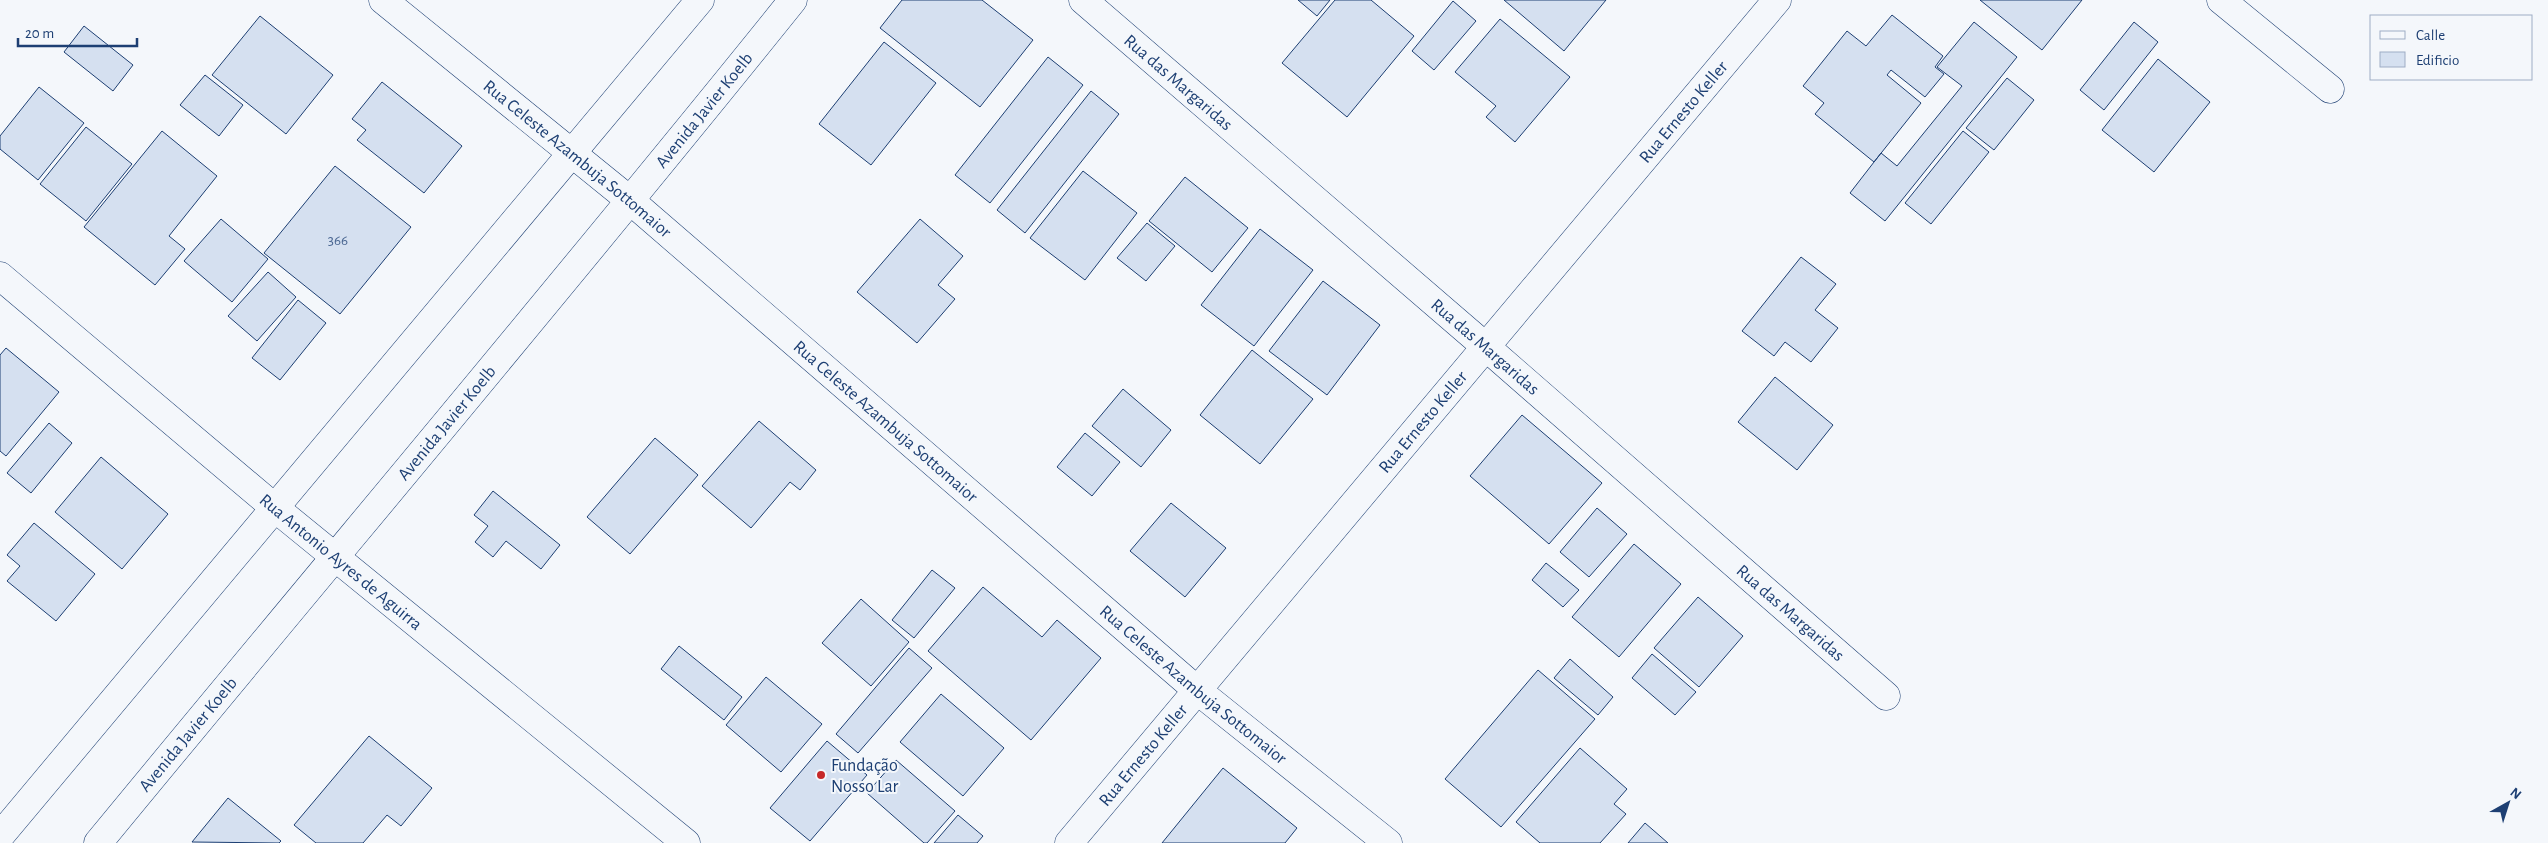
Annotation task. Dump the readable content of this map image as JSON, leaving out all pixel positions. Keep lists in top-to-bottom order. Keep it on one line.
{"streets":{"street":["Rua das Margaridas","Avenida Javier Koelb","Rua Ernesto Keller","Rua Celeste Azambuja Sottomaior","Rua Antonio Ayres de Aguirra"]},"crossings":[["Rua das Margaridas","Rua Ernesto Keller"],["Avenida Javier Koelb","Rua Celeste Azambuja Sottomaior"],["Avenida Javier Koelb","Rua Antonio Ayres de Aguirra"],["Rua Ernesto Keller","Rua Celeste Azambuja Sottomaior"]],"places":["Fundação Nosso Lar"],"house_numbers":["366"],"legend":["Calle","Edificio"],"scale_bar":"20 m","north":"top right"}
